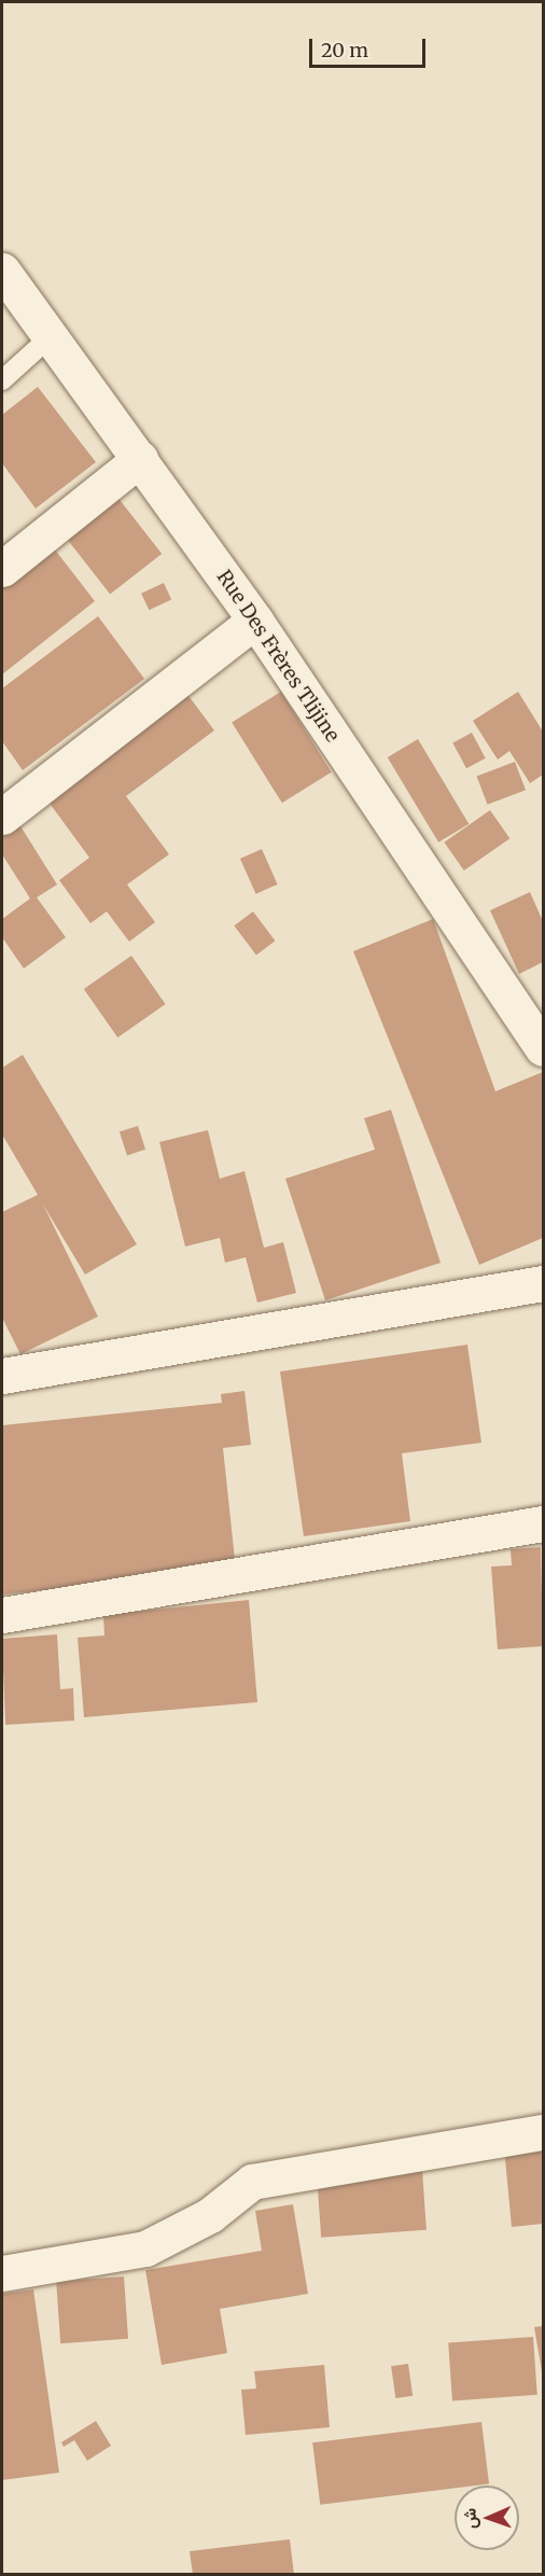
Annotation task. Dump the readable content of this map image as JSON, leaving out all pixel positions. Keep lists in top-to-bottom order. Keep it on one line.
{"streets":{"street":["Rue Des Frères Tlijine"]},"scale_bar":"20 m","north":"left"}
